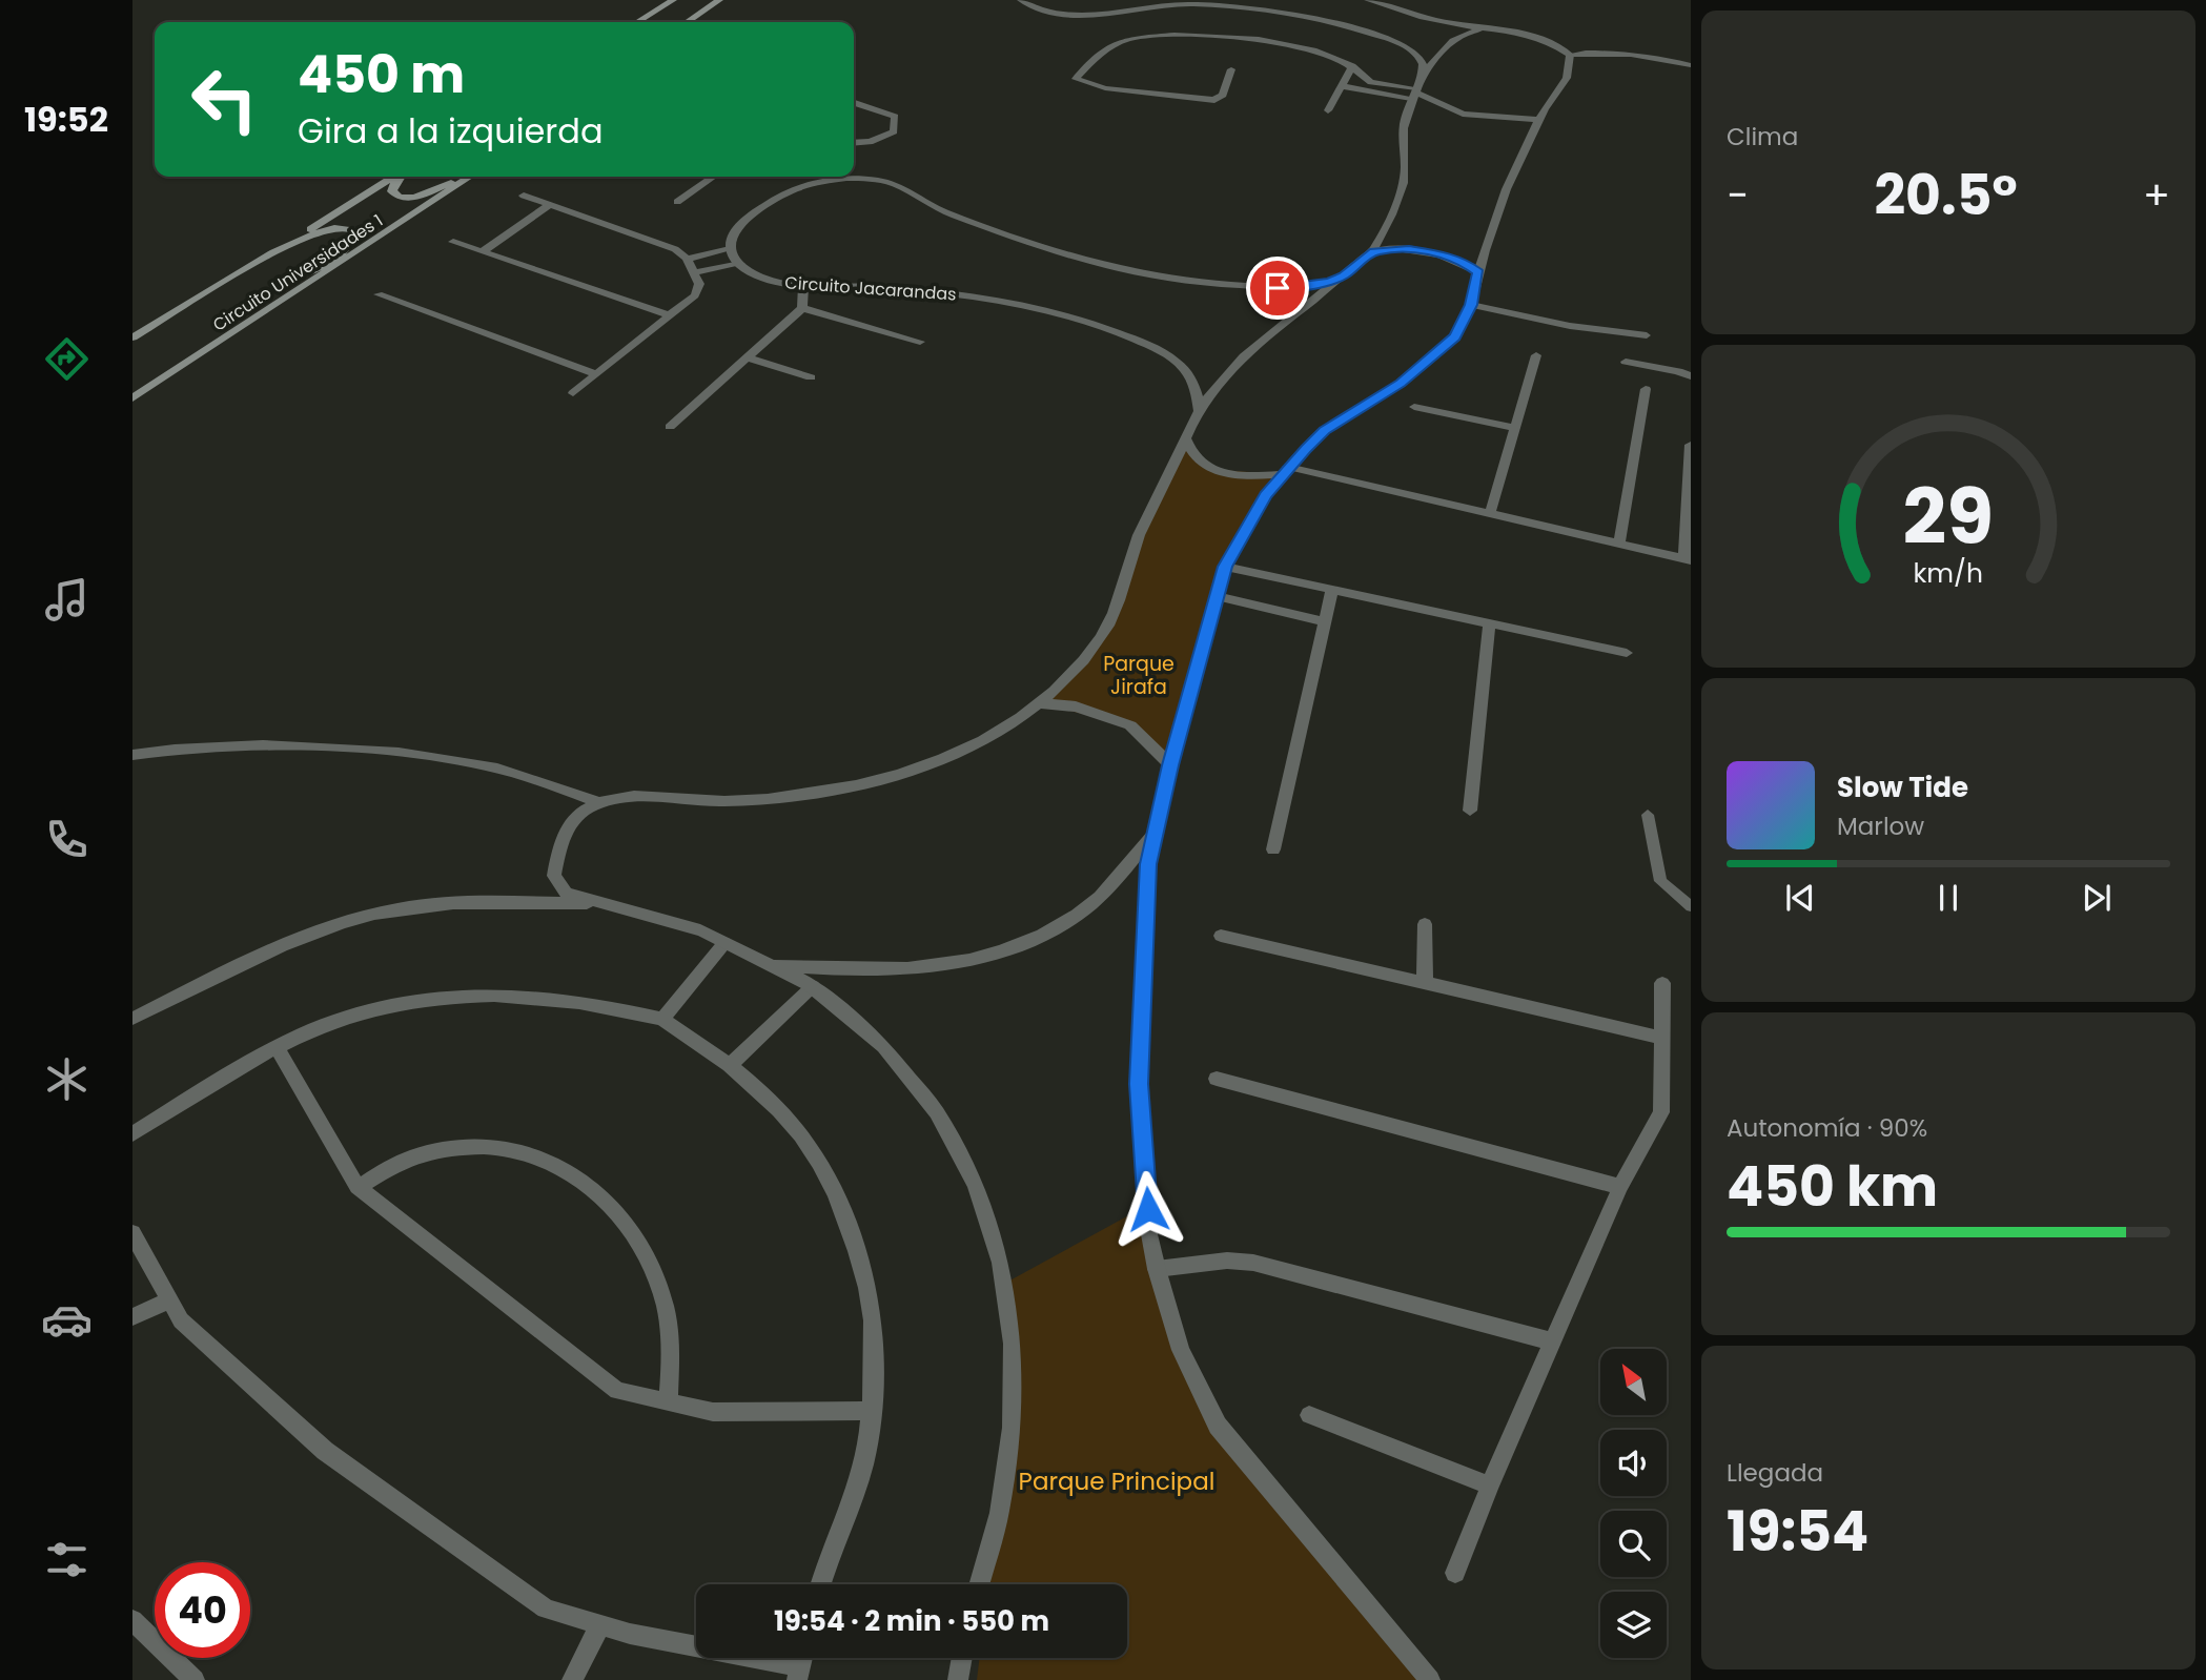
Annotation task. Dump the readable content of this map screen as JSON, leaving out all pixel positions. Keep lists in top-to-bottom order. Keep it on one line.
{"streets":{"main road":["Circuito Universidades 1"],"street":["Circuito Jacarandas"]},"parks":["Parque Jirafa","Parque Principal"],"north":"top left","page":{"tabs":"19:52","tile":["Clima",["Autonomía · 90%","450 km"],["Llegada","19:54"]],"turn":["450 m","Gira a la izquierda"],"heat":["−","20.5°","+"],"song":["Slow Tide","Marlow"],"limit":"40","trip":"19:54 · 2 min · 550 m","gauge":["29","km/h"]}}
